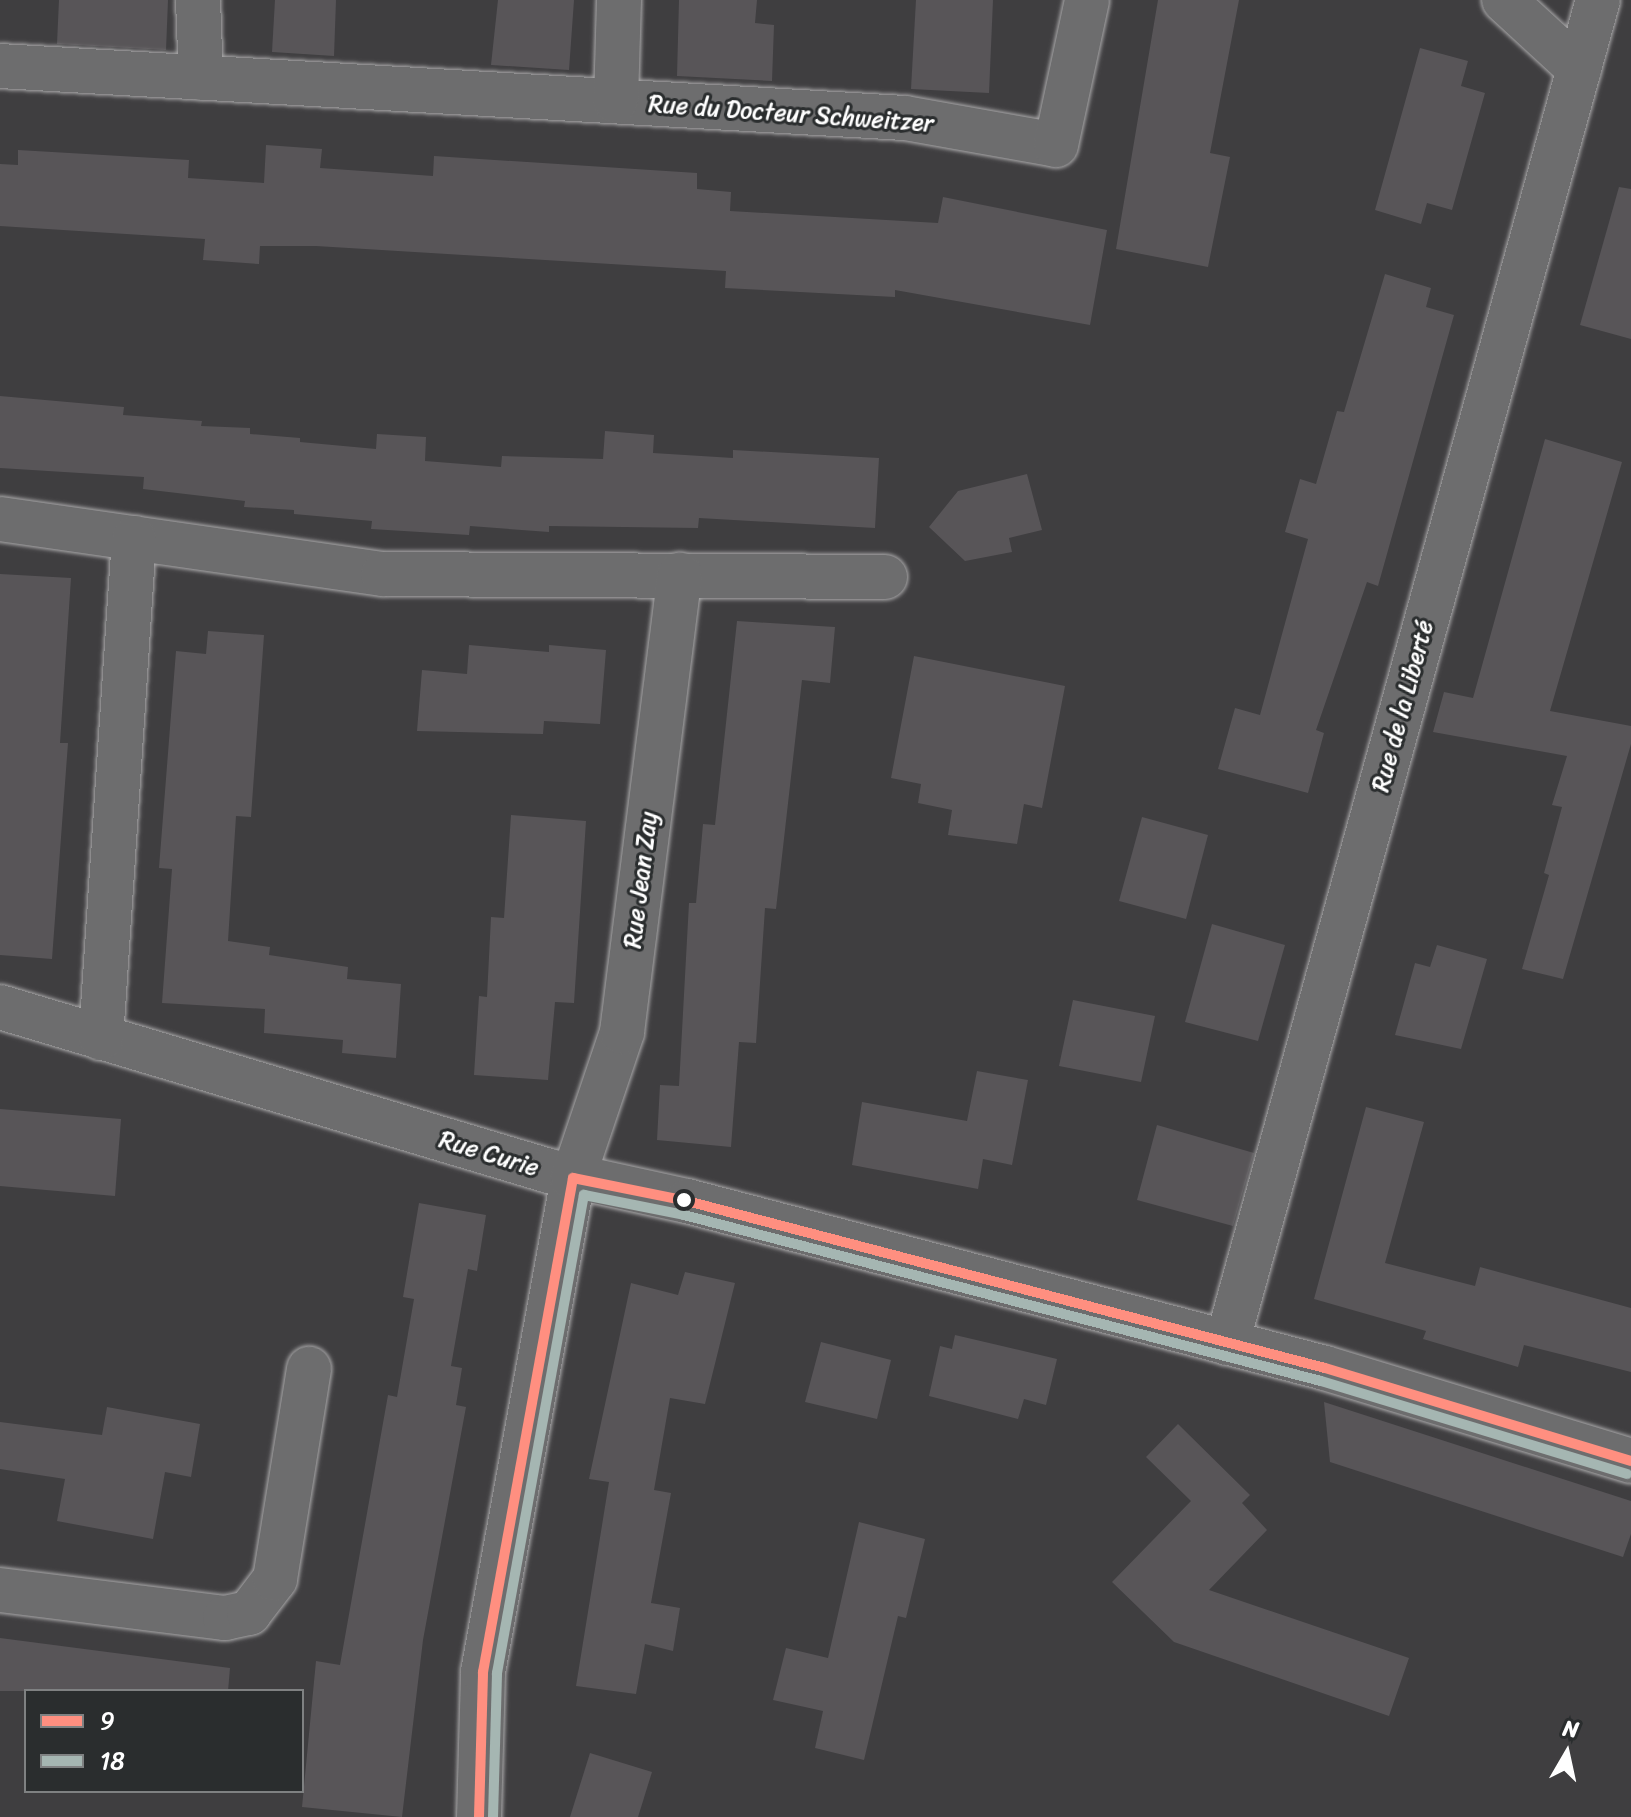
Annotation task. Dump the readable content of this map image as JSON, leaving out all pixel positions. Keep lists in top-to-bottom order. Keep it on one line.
{"streets":{"street":["Rue du Docteur Schweitzer","Rue de la Liberté","Rue Jean Zay","Rue Curie"]},"crossings":[["Rue de la Liberté","Rue Curie"],["Rue Jean Zay","Rue Curie"]],"lines":["transit line 9","transit line 18"],"legend":["9","18"],"north":"top"}
